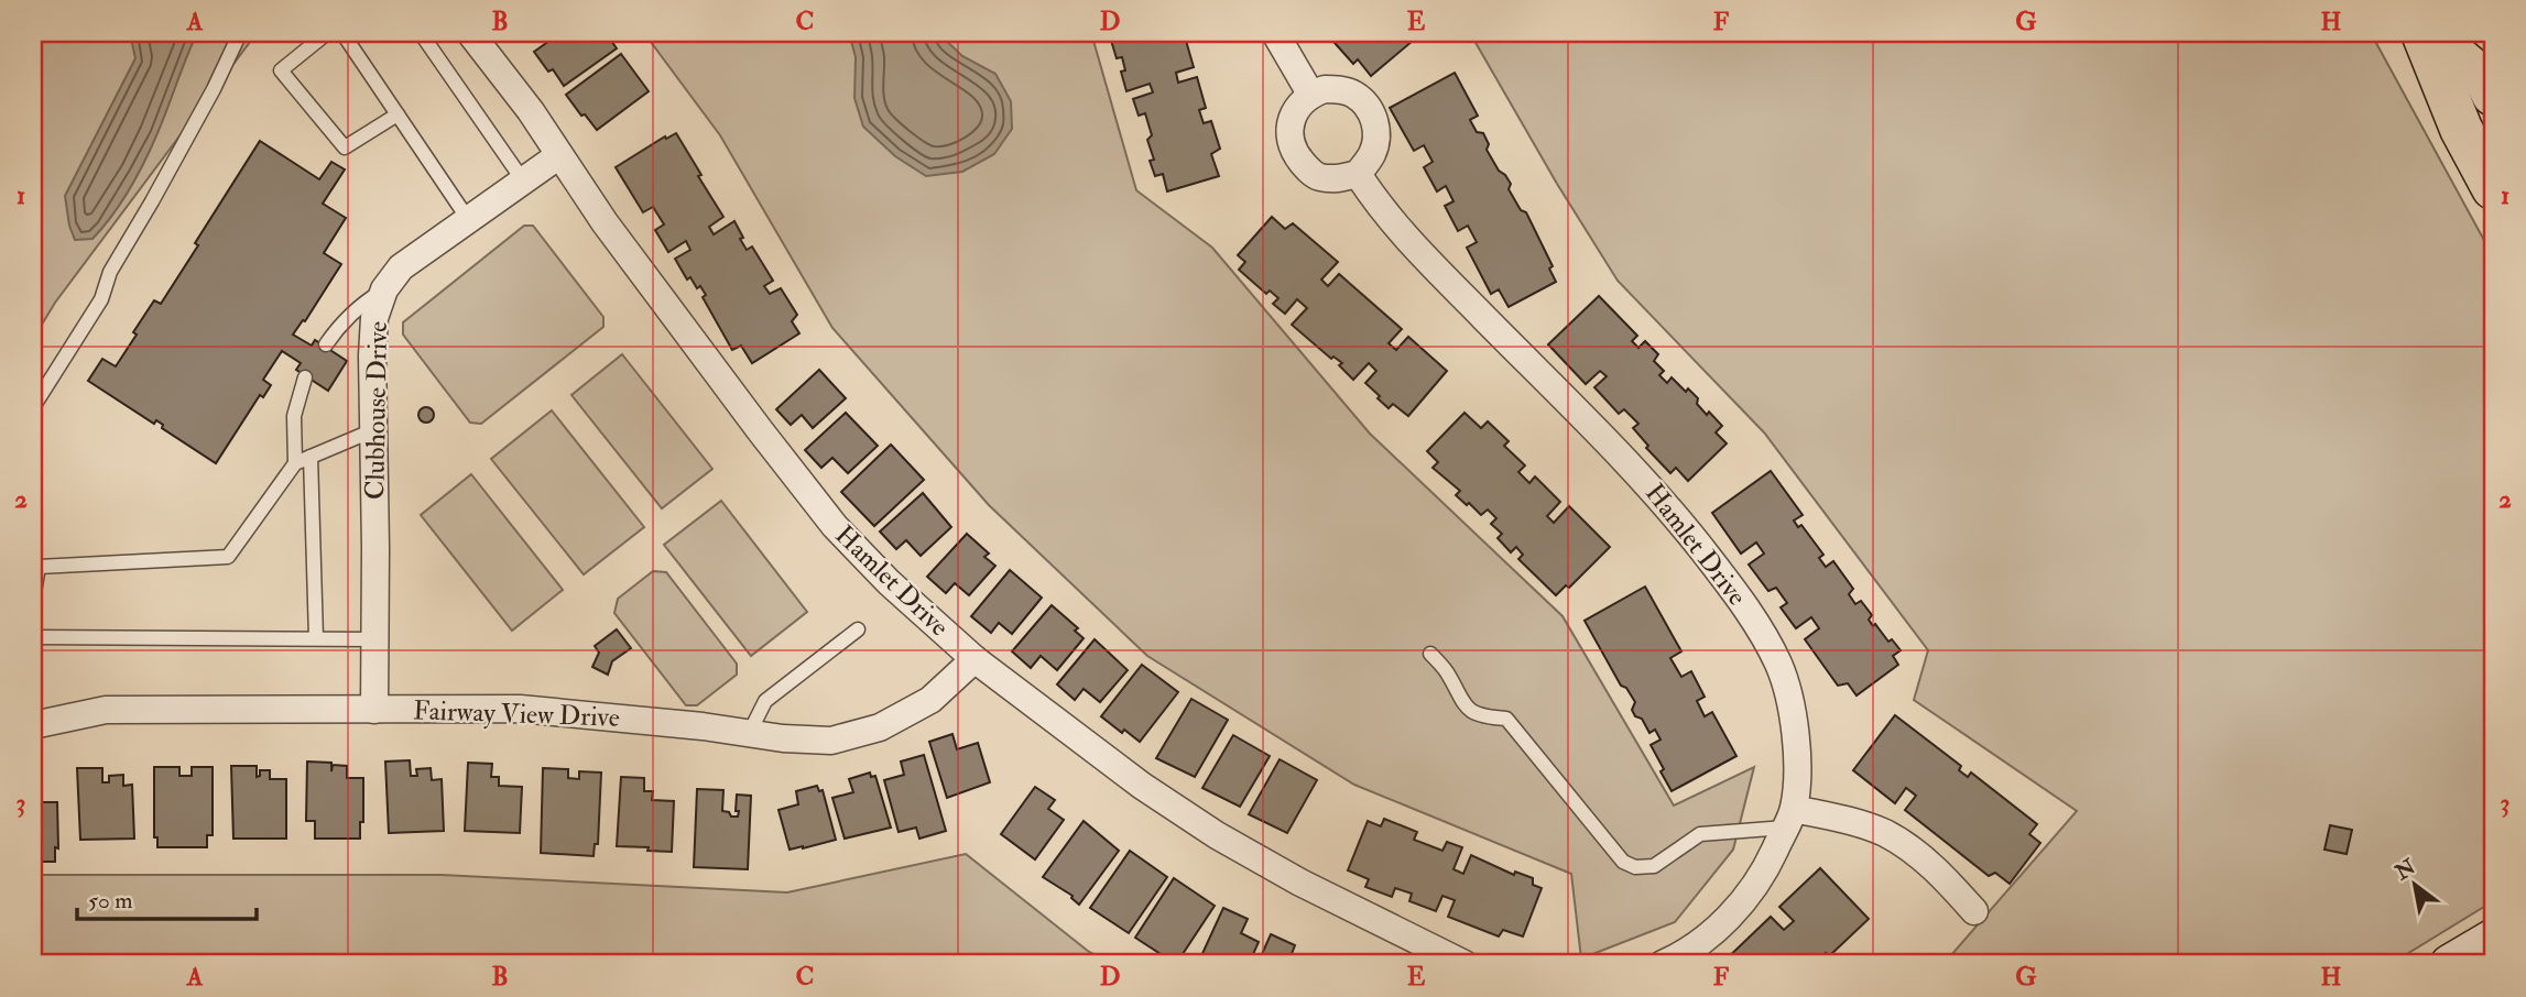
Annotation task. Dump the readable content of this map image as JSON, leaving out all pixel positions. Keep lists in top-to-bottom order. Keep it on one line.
{"streets":{"street":["Clubhouse Drive","Hamlet Drive","Fairway View Drive"]},"crossings":[["Clubhouse Drive","Hamlet Drive"],["Clubhouse Drive","Fairway View Drive"],["Hamlet Drive","Fairway View Drive"]],"scale_bar":"50 m","north":"top left","grid":{"columns":["A","B","C","D","E","F","G","H"],"rows":["1","2","3"]}}
